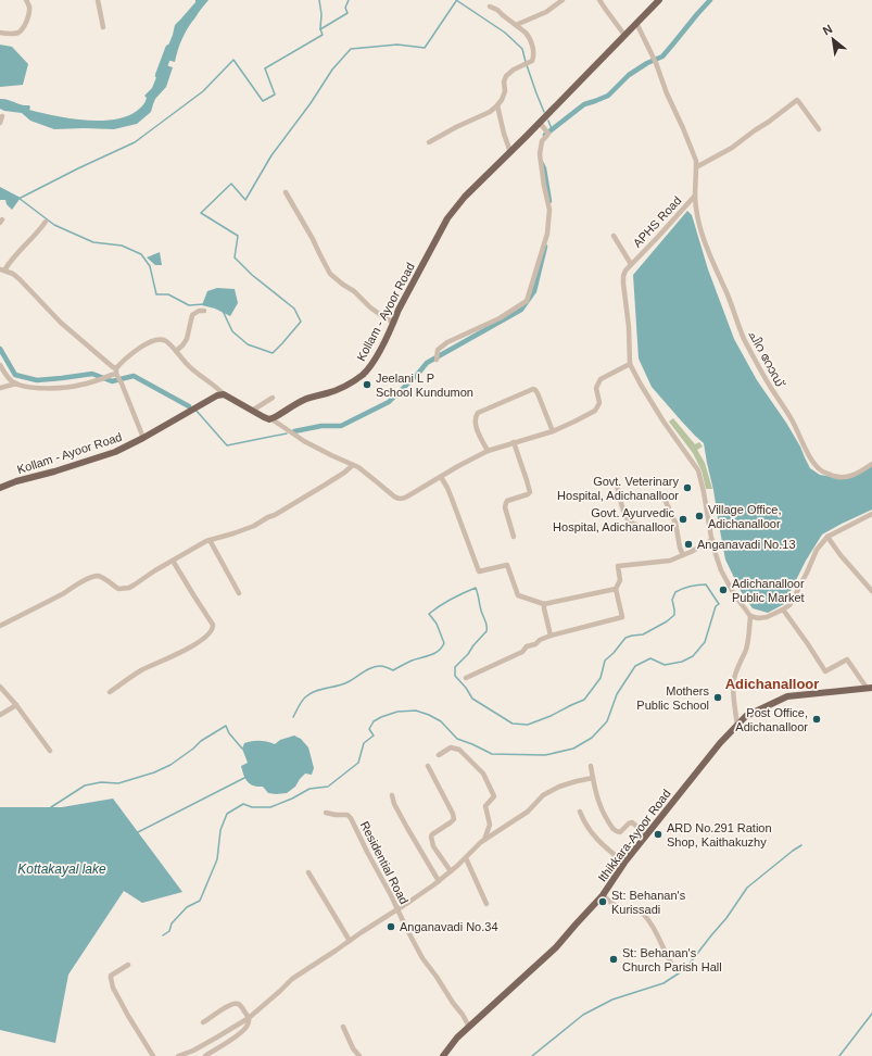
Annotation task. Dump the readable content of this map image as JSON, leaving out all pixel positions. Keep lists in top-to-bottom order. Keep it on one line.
{"streets":{"main road":["Kollam - Ayoor Road","Ithikkara-Ayoor Road"],"street":["APHS Road","ചിറ റോഡ്","Residential Road"]},"crossings":[["APHS Road","Kollam - Ayoor Road"],["APHS Road","ചിറ റോഡ്"],["Ithikkara-Ayoor Road","Residential Road"]],"districts":["Adichanalloor"],"water":["Kottakayal lake"],"places":["Jeelani L P School Kundumon","Govt. Veterinary Hospital, Adichanalloor","Village Office, Adichanalloor","Govt. Ayurvedic Hospital, Adichanalloor","Anganavadi No.13","Adichanalloor Public Market","Mothers Public School","Post Office, Adichanalloor","ARD No.291 Ration Shop, Kaithakuzhy","St: Behanan's Kurissadi","Anganavadi No.34","St: Behanan's Church Parish Hall"],"north":"top left"}
